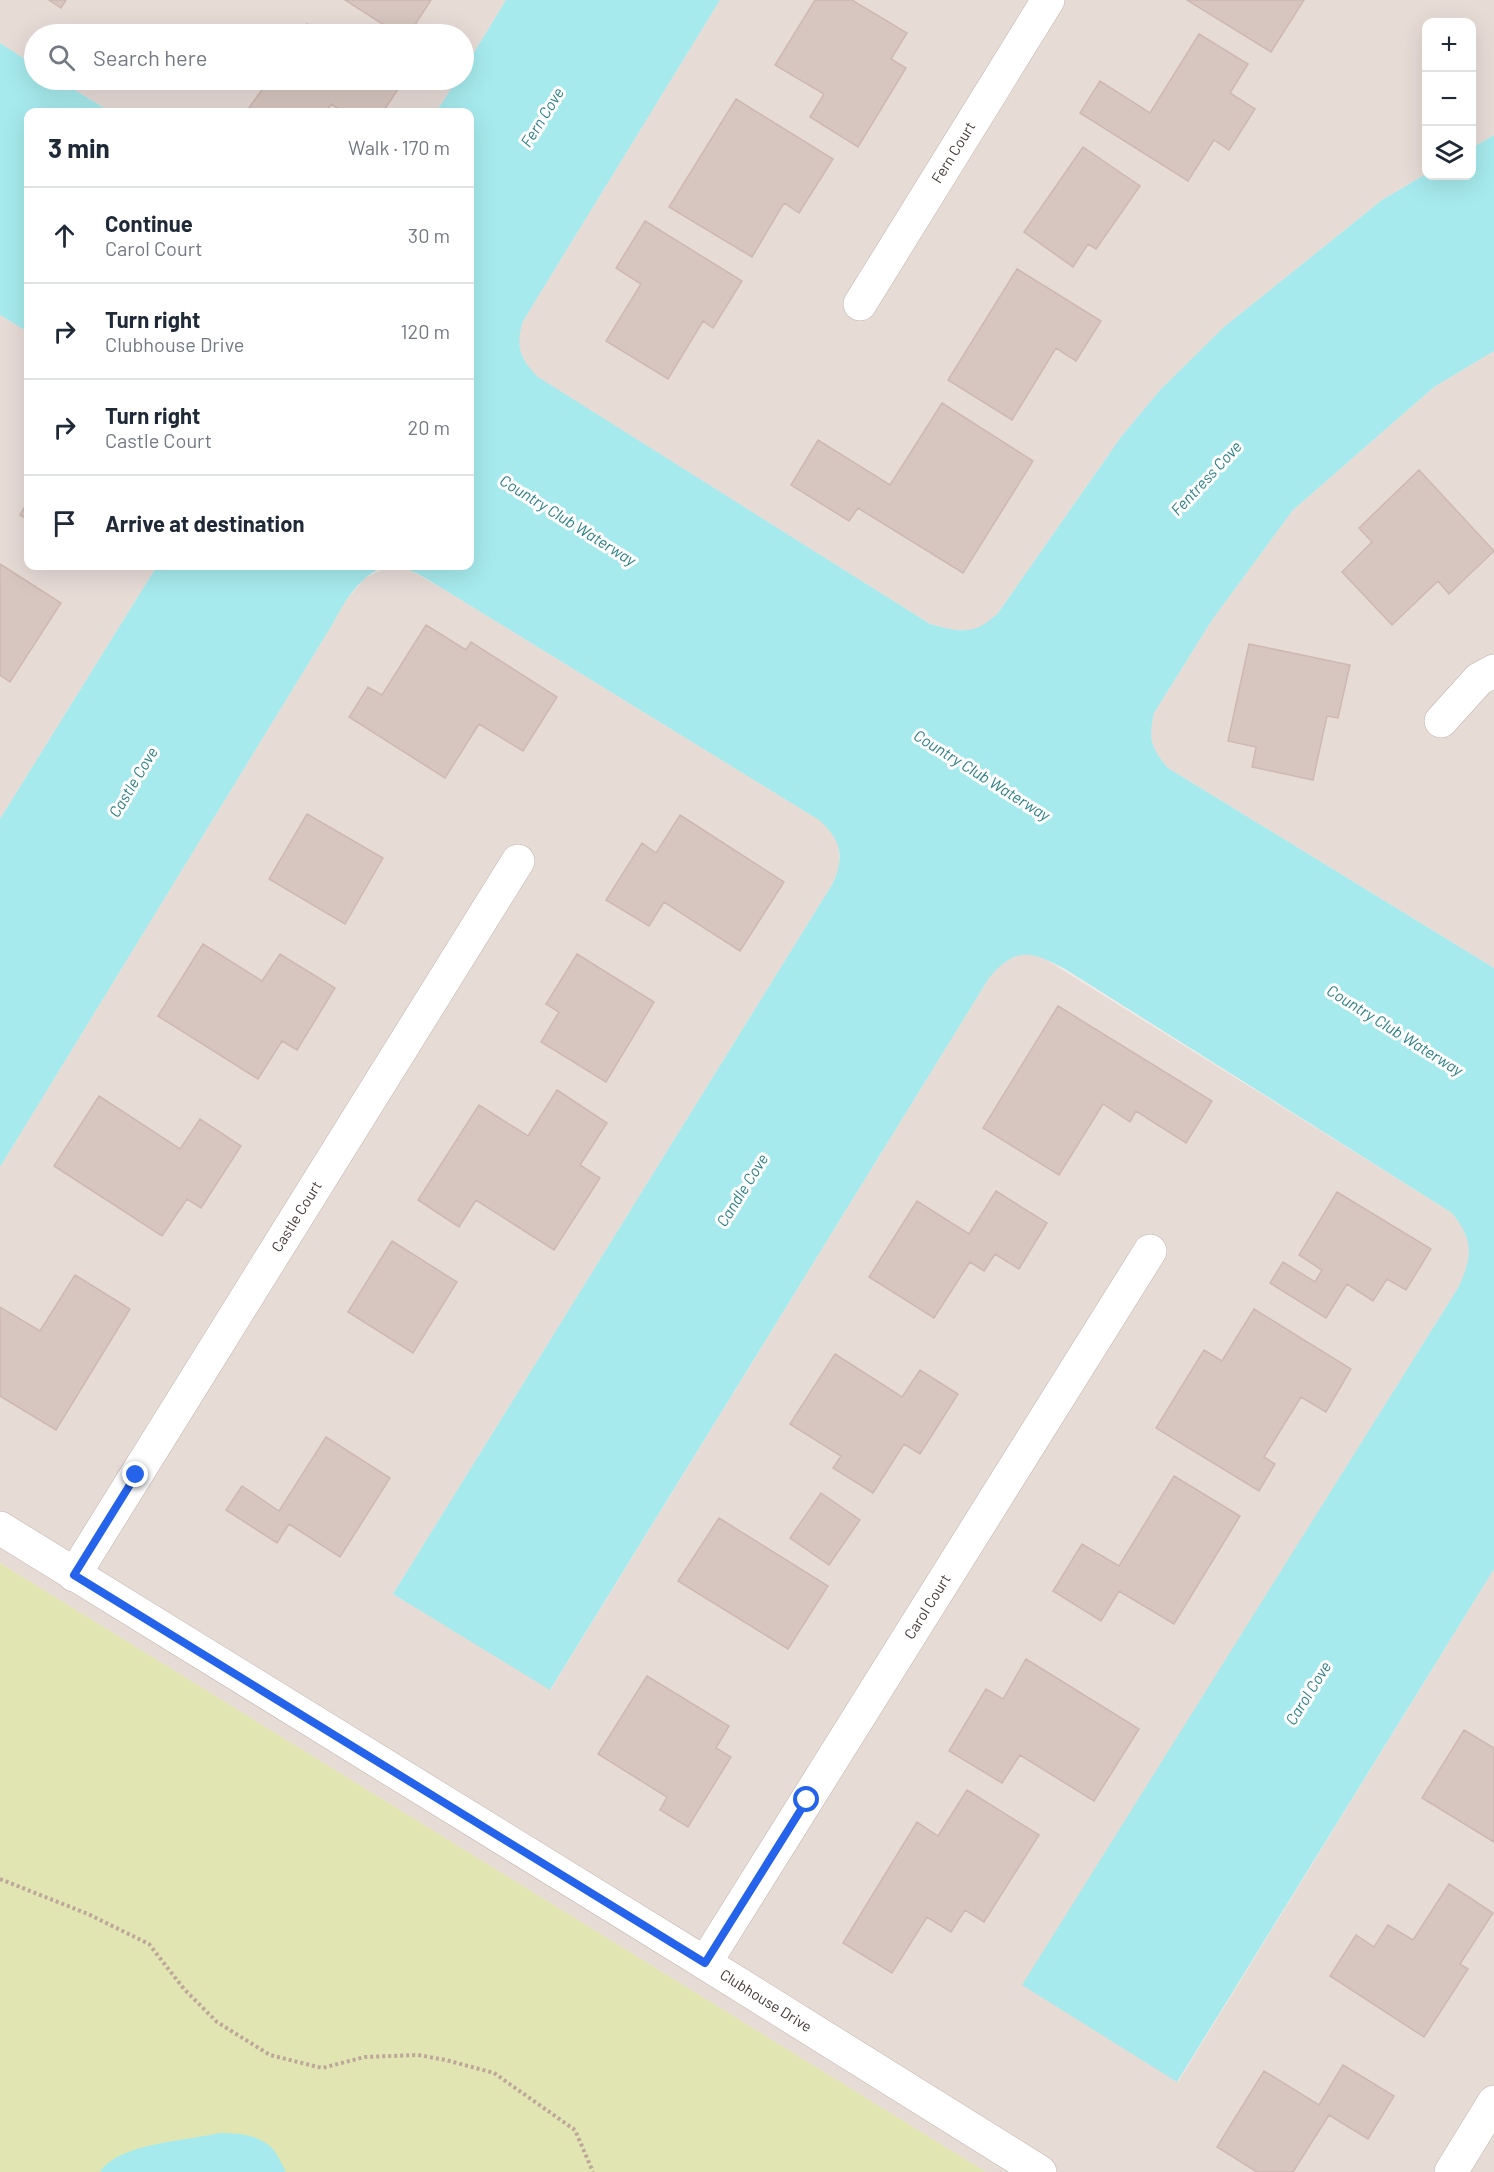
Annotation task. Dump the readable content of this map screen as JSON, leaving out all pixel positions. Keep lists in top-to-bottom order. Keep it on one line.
{"streets":{"street":["Fern Court","Castle Court","Carol Court","Clubhouse Drive"]},"crossings":[["Castle Court","Clubhouse Drive"],["Carol Court","Clubhouse Drive"]],"water":["Fern Cove","Fentress Cove","Country Club Waterway","Castle Cove","Candle Cove","Carol Cove"],"page":{"map_buttons":["+","−"],"search":"Search here","heading":["3 min","Walk · 170 m"],"list":[["Continue","Carol Court","30 m"],["Turn right","Clubhouse Drive","120 m"],["Turn right","Castle Court","20 m"],"Arrive at destination"]}}
